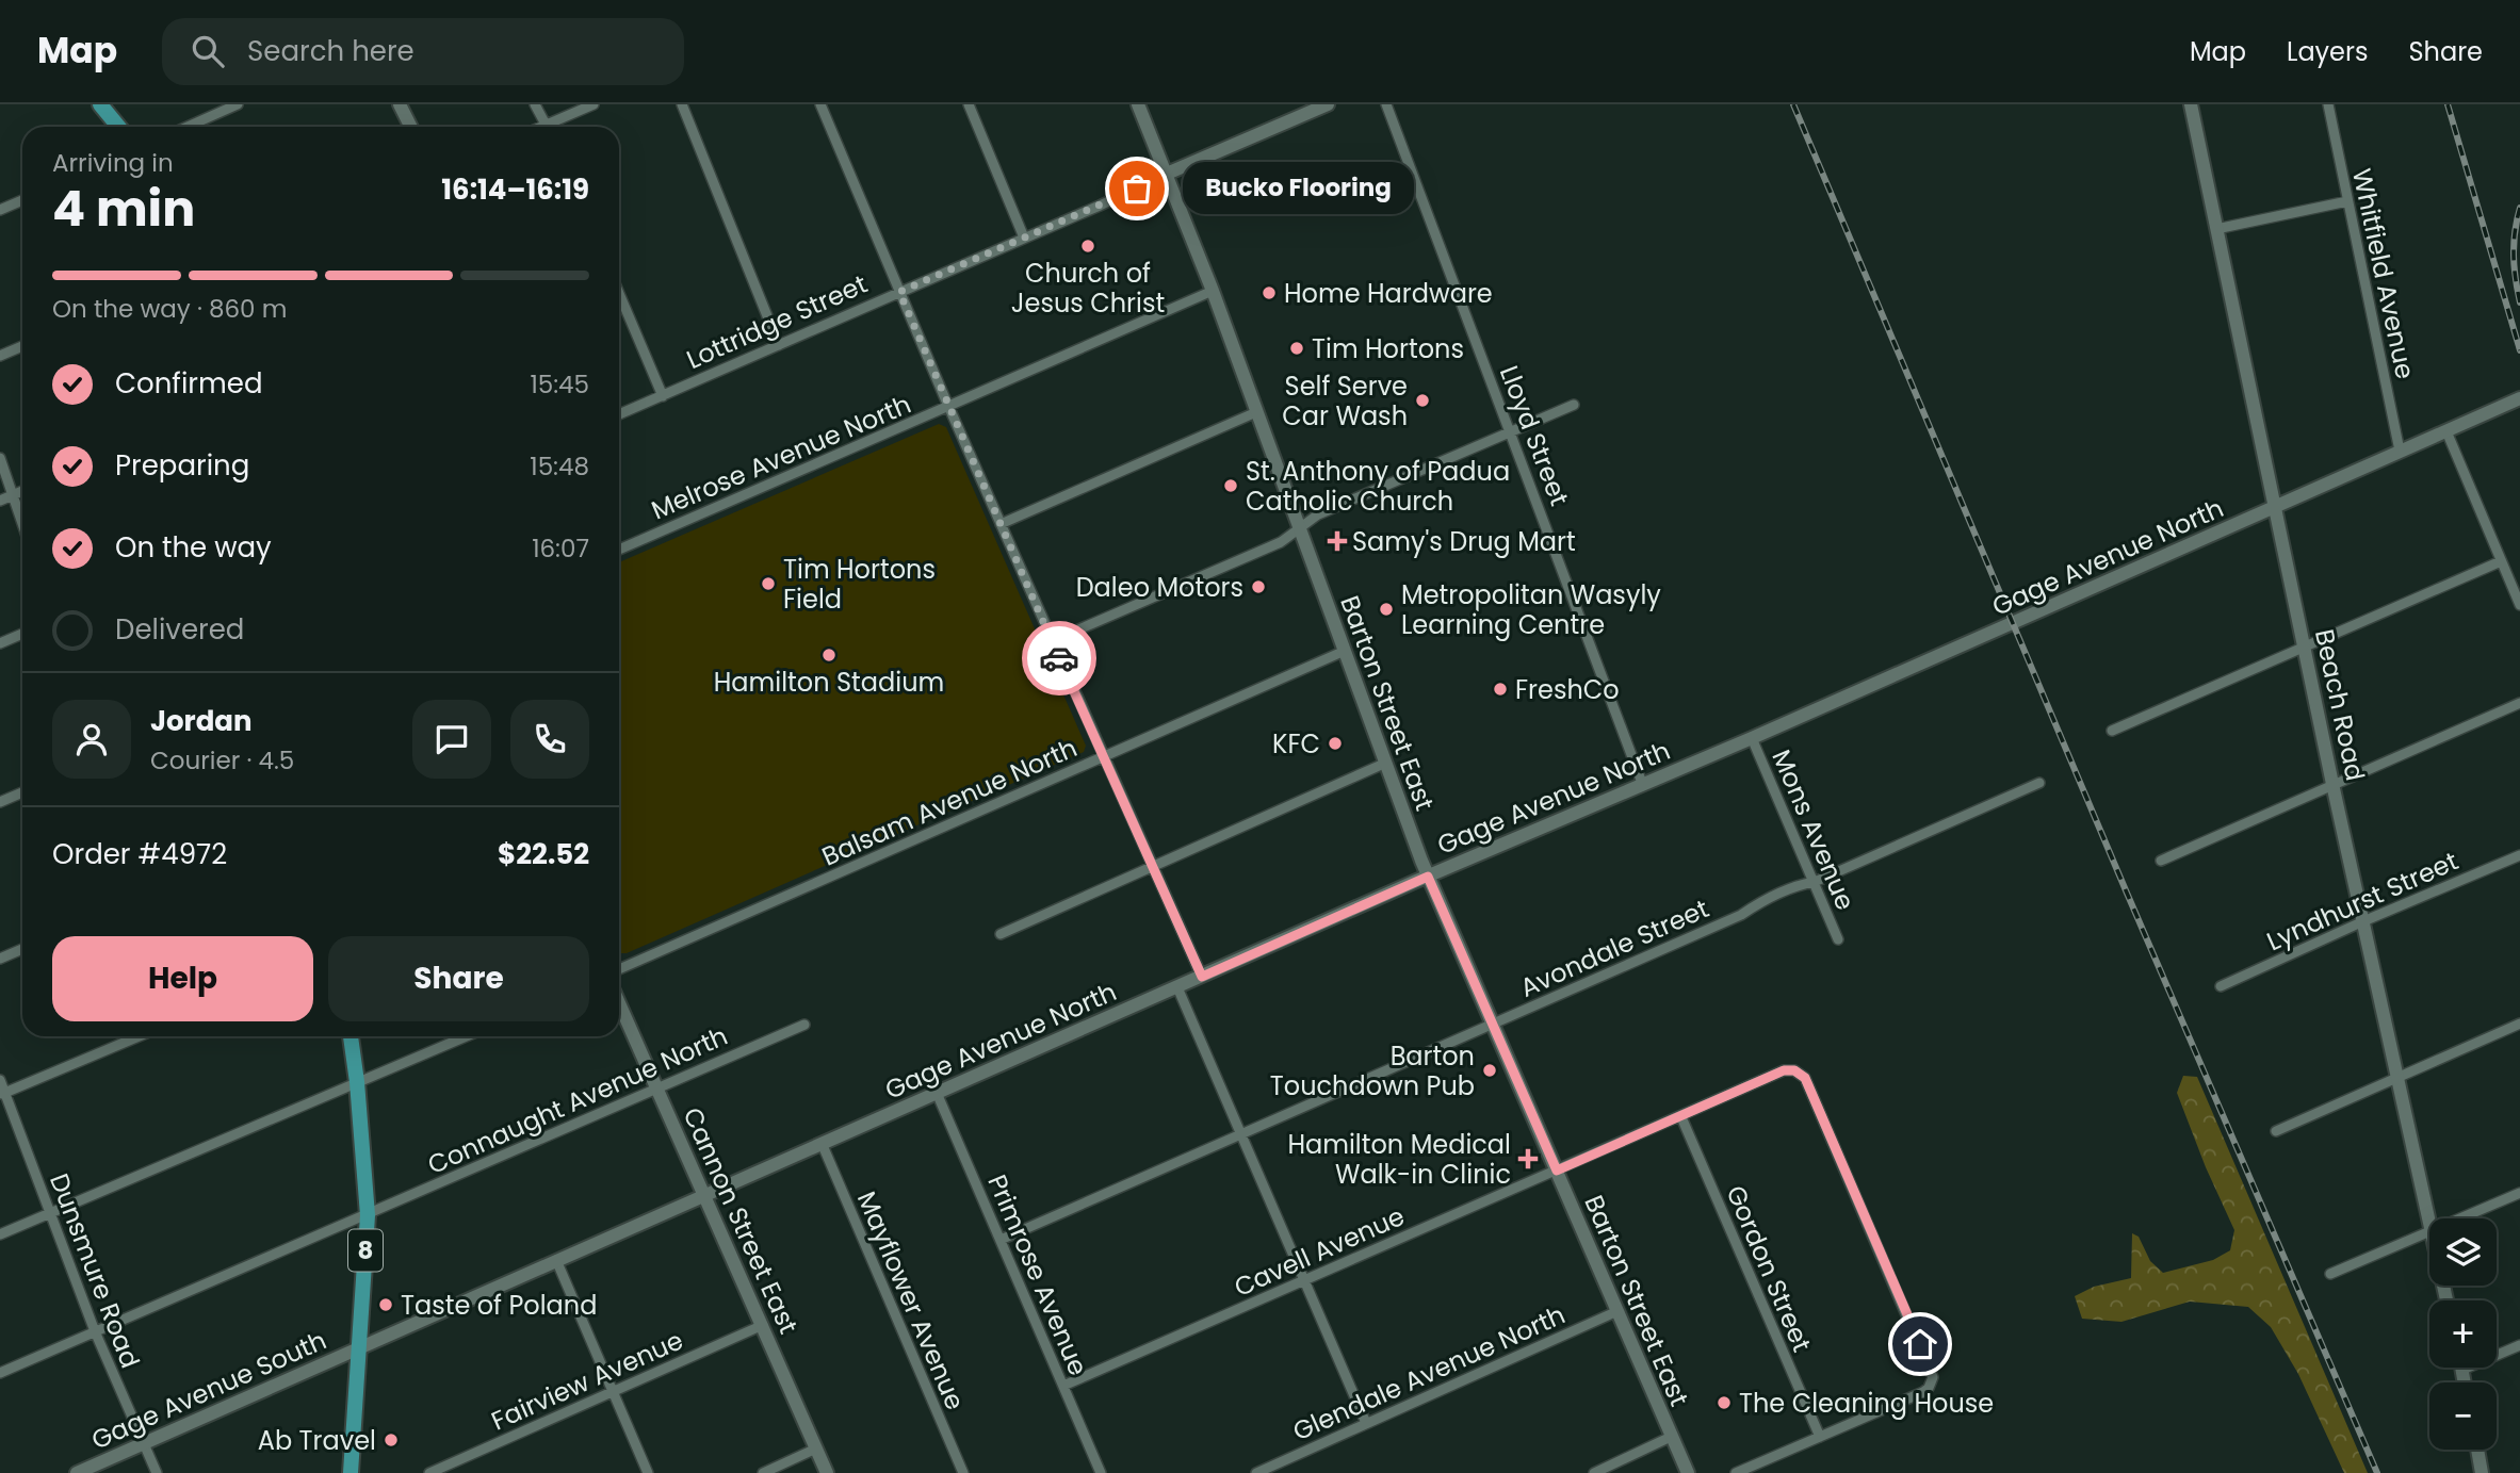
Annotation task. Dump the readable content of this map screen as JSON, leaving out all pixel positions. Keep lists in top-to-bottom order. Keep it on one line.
{"streets":{"main road":["Lottridge Street","Gage Avenue North","Barton Street East","Beach Road","Cannon Street East","8","Gage Avenue South"],"street":["Whitfield Avenue","Lloyd Street","Melrose Avenue North","Balsam Avenue North","Mons Avenue","Lyndhurst Street","Avondale Street","Connaught Avenue North","Cavell Avenue","Gordon Street","Dunsmure Road","Primrose Avenue","Mayflower Avenue","Glendale Avenue North","Fairview Avenue"]},"crossings":[["Whitfield Avenue","Gage Avenue North"],["Lottridge Street","Barton Street East"],["Lloyd Street","Gage Avenue North"],["Melrose Avenue North","Barton Street East"],["Gage Avenue North","Barton Street East"],["Gage Avenue North","Beach Road"],["Gage Avenue North","Mons Avenue"],["Gage Avenue North","Cannon Street East"],["Gage Avenue North","8"],["Gage Avenue North","Primrose Avenue"],["Gage Avenue North","Mayflower Avenue"],["Gage Avenue North","Gage Avenue South"],["Barton Street East","Balsam Avenue North"],["Barton Street East","Avondale Street"],["Barton Street East","Cavell Avenue"],["Barton Street East","Glendale Avenue North"],["Beach Road","Lyndhurst Street"],["Mons Avenue","Avondale Street"],["Avondale Street","Primrose Avenue"],["Connaught Avenue North","Cannon Street East"],["Connaught Avenue North","8"],["Connaught Avenue North","Dunsmure Road"],["Cannon Street East","Fairview Avenue"],["8","Gage Avenue South"],["Cavell Avenue","Gordon Street"],["Cavell Avenue","Primrose Avenue"],["Dunsmure Road","Gage Avenue South"]],"places":{"other":["Bucko Flooring","Church of Jesus Christ","Home Hardware","Tim Hortons","Self Serve Car Wash","St. Anthony of Padua Catholic Church","Tim Hortons Field","Daleo Motors","Metropolitan Wasyly Learning Centre","Hamilton Stadium","FreshCo","KFC","Barton Touchdown Pub","Taste of Poland","The Cleaning House","Ab Travel"],"health":["Samy's Drug Mart","Hamilton Medical Walk-in Clinic"]},"page":{"header":"Map","search":"Search here","nav":["Map","Layers","Share"],"heading":["4 min","Arriving in","16:14–16:19"],"panel":["Jordan","Courier · 4.5","Order #4972","$22.52"],"bubble":"Bucko Flooring","bar":"On the way · 860 m","list":[["Confirmed","15:45"],["Preparing","15:48"],["On the way","16:07"],"Delivered"],"buttons":["Help","Share"],"map_buttons":["+","−"]}}
